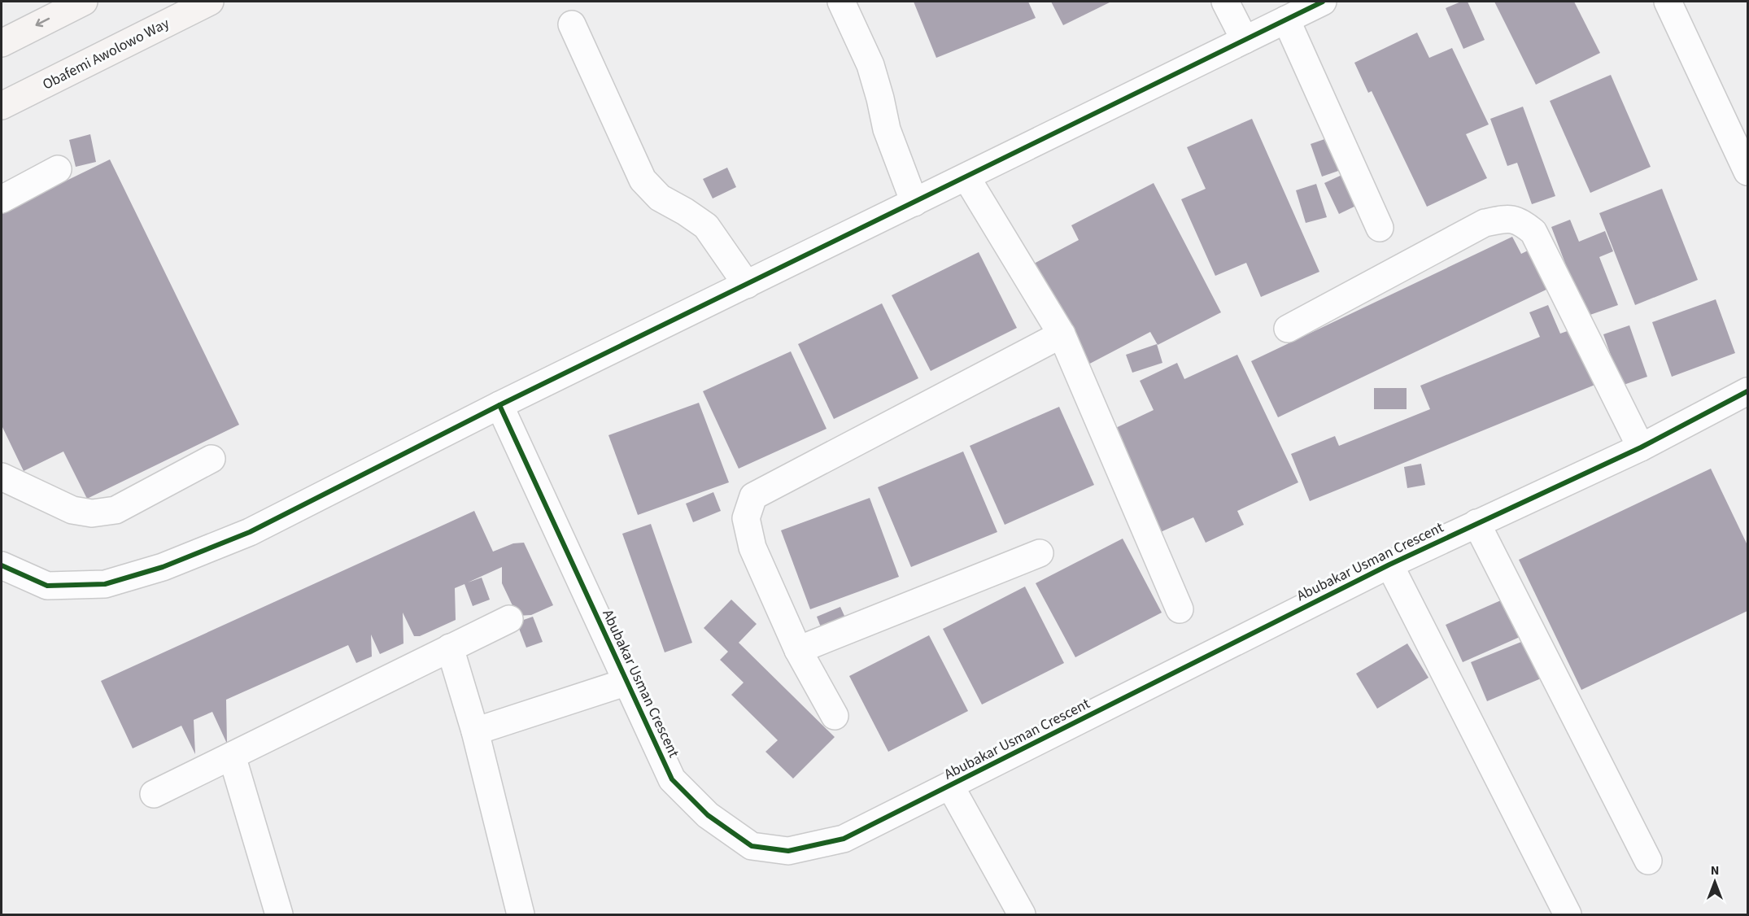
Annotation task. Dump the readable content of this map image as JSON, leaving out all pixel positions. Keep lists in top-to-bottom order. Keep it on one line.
{"streets":{"main road":["Obafemi Awolowo Way"],"street":["Abubakar Usman Crescent"]},"north":"top"}
